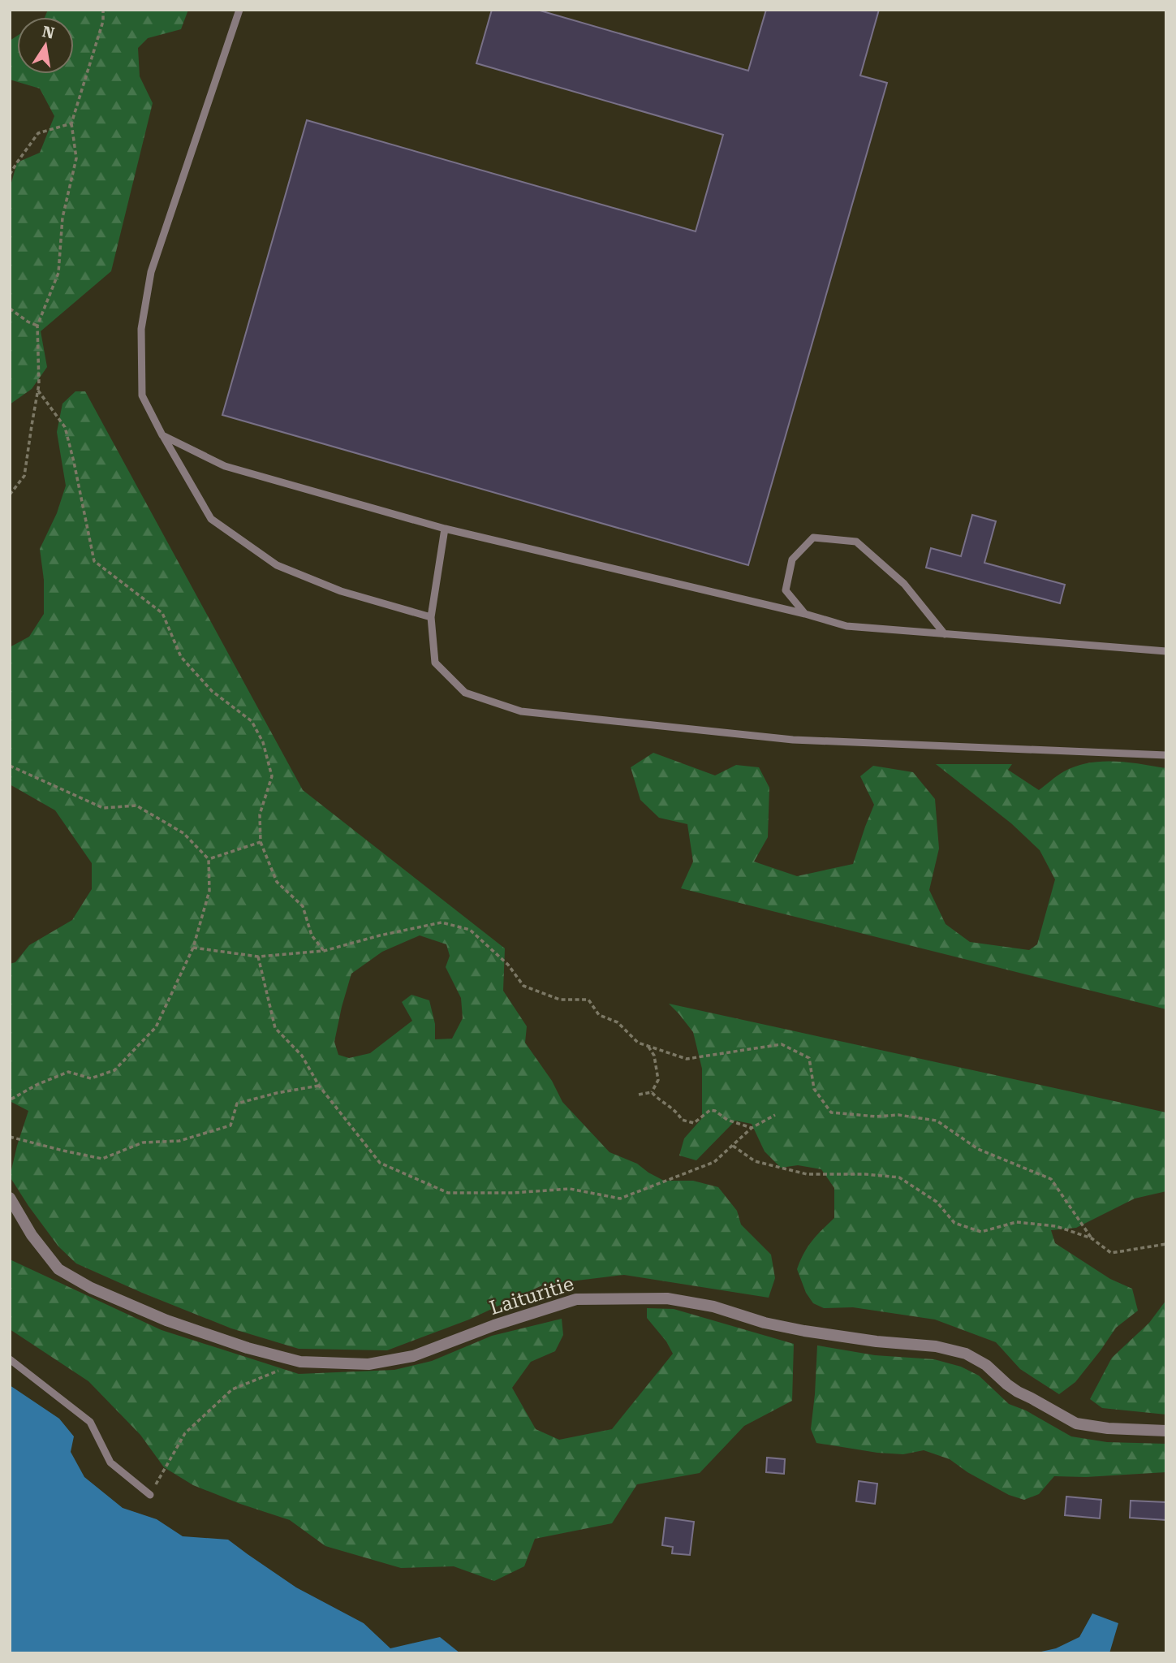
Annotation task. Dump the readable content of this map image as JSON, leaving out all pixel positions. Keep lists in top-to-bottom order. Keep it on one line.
{"streets":{"street":["Laituritie"]},"north":"top"}
